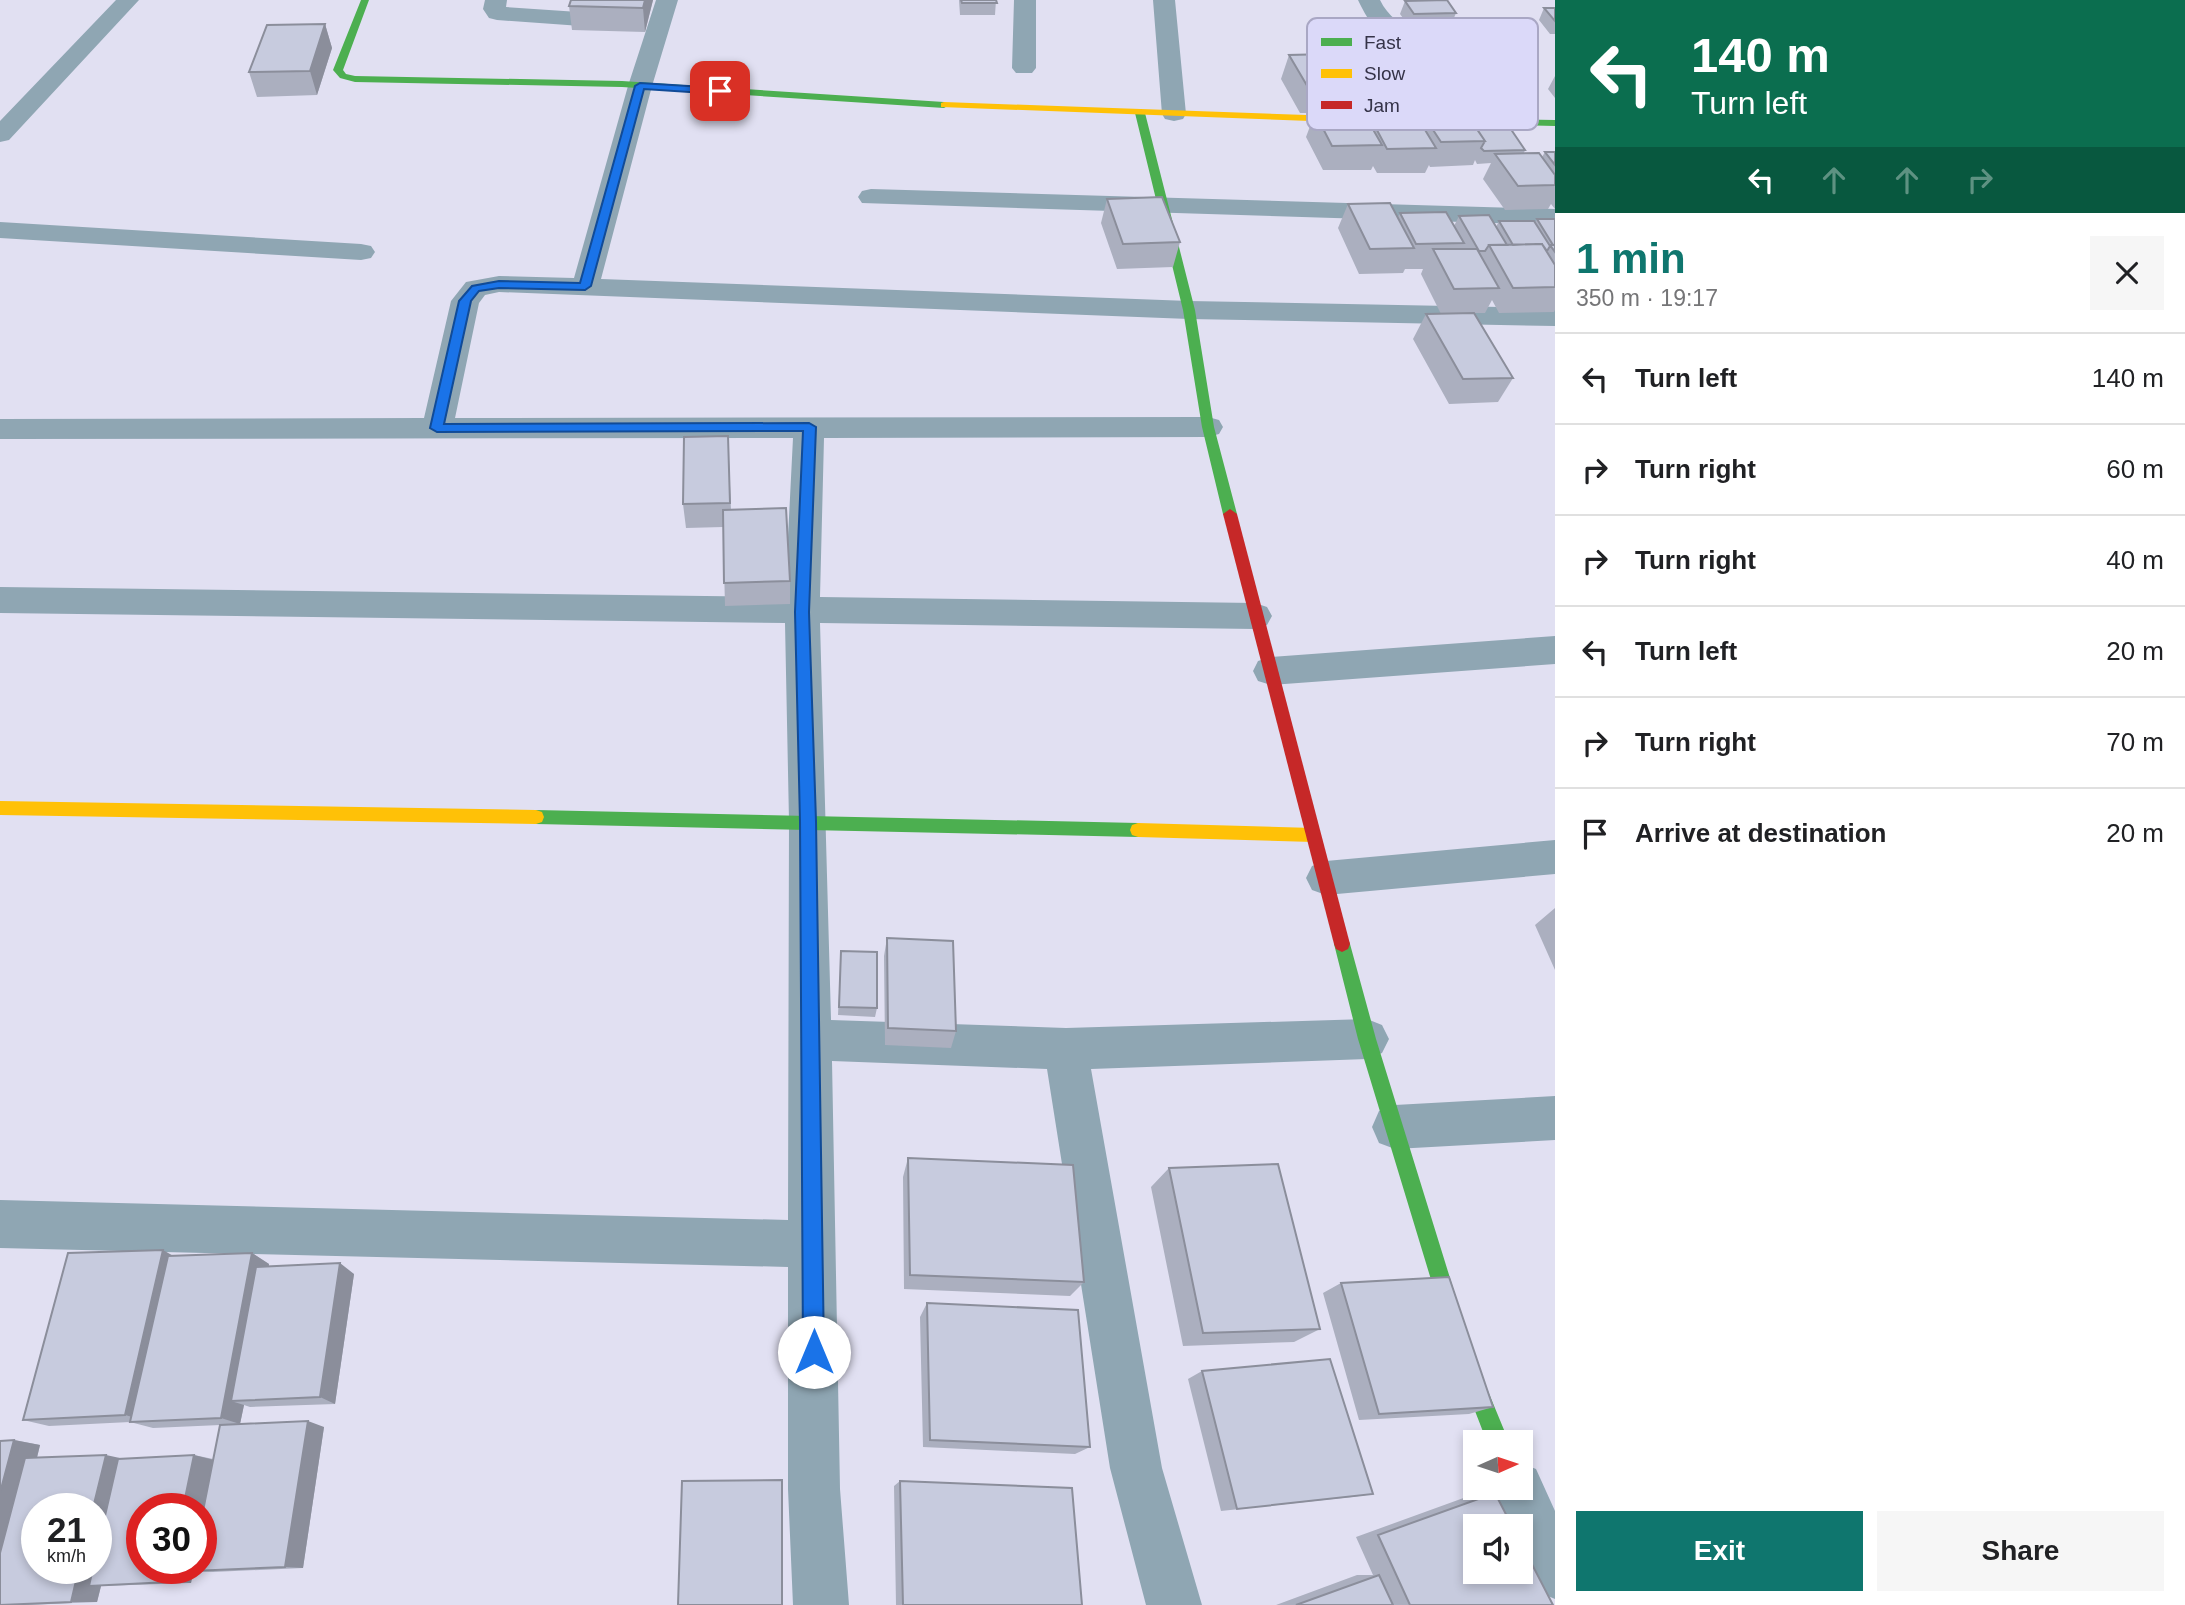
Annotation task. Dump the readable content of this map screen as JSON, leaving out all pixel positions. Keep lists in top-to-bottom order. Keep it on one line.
{"legend":["Fast","Slow","Jam"],"north":"right","page":{"turn":["140 m","Turn left"],"heading":["1 min","350 m · 19:17"],"list":[{"name":"Turn left","value":"140 m"},{"name":"Turn right","value":"60 m"},{"name":"Turn right","value":"40 m"},{"name":"Turn left","value":"20 m"},{"name":"Turn right","value":"70 m"},{"name":"Arrive at destination","value":"20 m"}],"speed":"21 km/h","limit":"30","buttons":["Exit","Share"]}}
